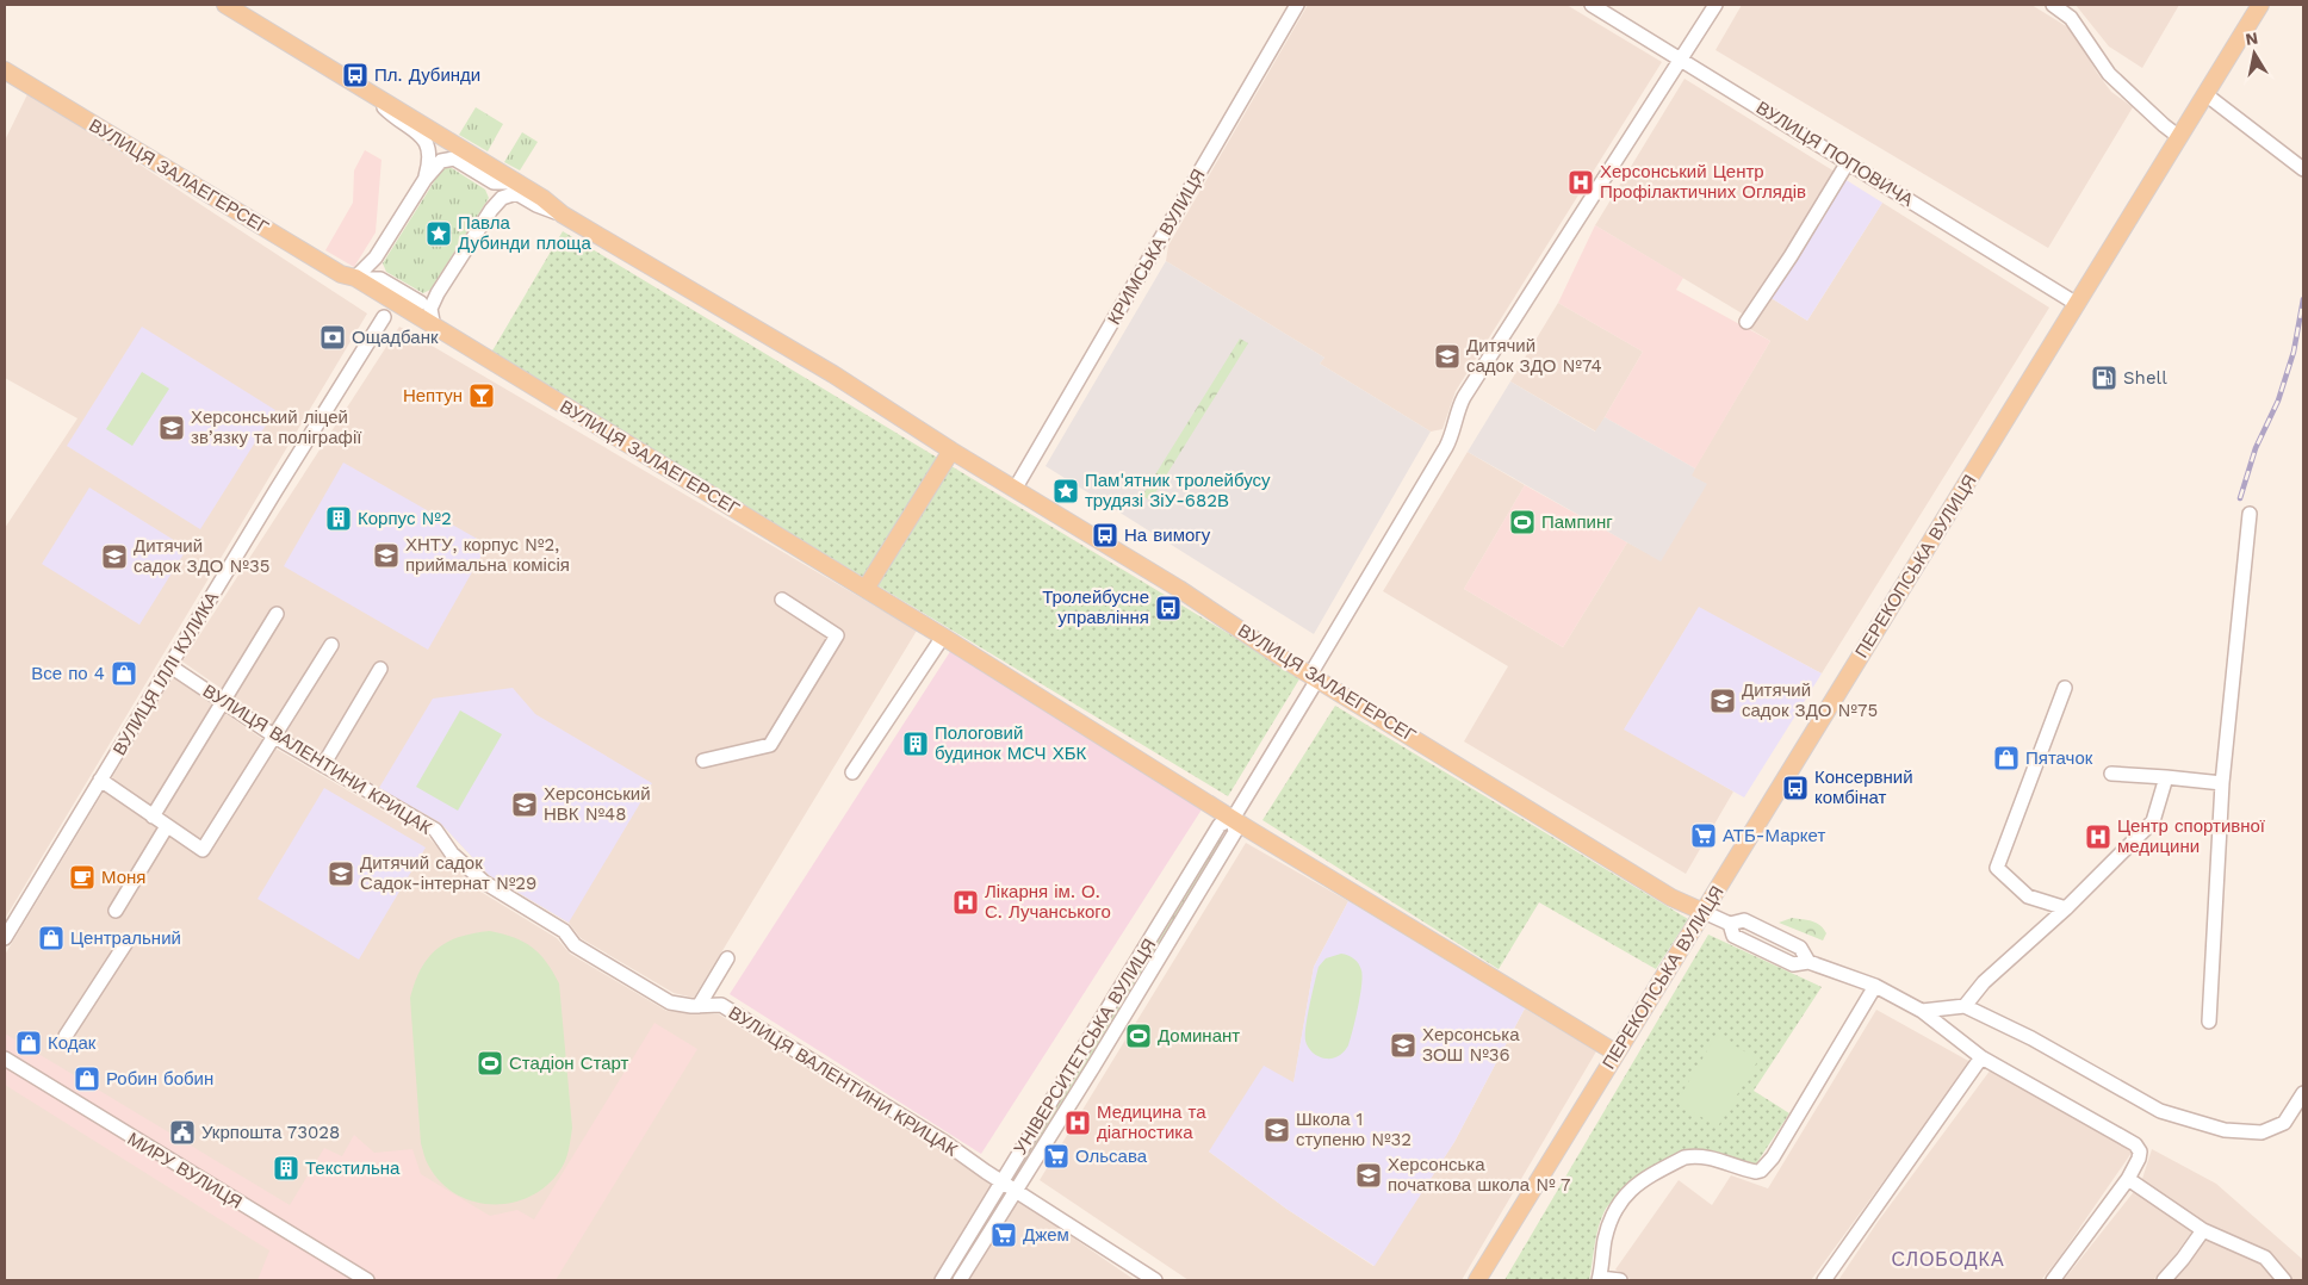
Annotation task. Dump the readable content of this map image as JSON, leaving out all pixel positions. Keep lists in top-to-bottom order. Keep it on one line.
{"streets":{"main road":["ВУЛИЦЯ ЗАЛАЕГЕРСЕГ","ПЕРЕКОПСЬКА ВУЛИЦЯ"],"street":["ВУЛИЦЯ ПОПОВИЧА","КРИМСЬКА ВУЛИЦЯ","ВУЛИЦЯ ІЛЛІ КУЛИКА","ВУЛИЦЯ ВАЛЕНТИНИ КРИЦАК","УНІВЕРСИТЕТСЬКА ВУЛИЦЯ","МИРУ ВУЛИЦЯ"]},"crossings":[["ВУЛИЦЯ ПОПОВИЧА","ПЕРЕКОПСЬКА ВУЛИЦЯ"],["ВУЛИЦЯ ПОПОВИЧА","УНІВЕРСИТЕТСЬКА ВУЛИЦЯ"],["ВУЛИЦЯ ЗАЛАЕГЕРСЕГ","КРИМСЬКА ВУЛИЦЯ"],["ВУЛИЦЯ ЗАЛАЕГЕРСЕГ","ПЕРЕКОПСЬКА ВУЛИЦЯ"],["ВУЛИЦЯ ЗАЛАЕГЕРСЕГ","УНІВЕРСИТЕТСЬКА ВУЛИЦЯ"],["ВУЛИЦЯ ІЛЛІ КУЛИКА","ВУЛИЦЯ ВАЛЕНТИНИ КРИЦАК"],["ВУЛИЦЯ ВАЛЕНТИНИ КРИЦАК","УНІВЕРСИТЕТСЬКА ВУЛИЦЯ"]],"districts":["СЛОБОДКА"],"places":{"bus stop":["Пл. Дубинди","На вимогу","Тролейбусне управління","Консервний комбінат"],"hospital":["Херсонський Центр Профілактичних Оглядів","Центр спортивної медицини","Лікарня ім. О. С. Лучанського","Медицина та діагностика"],"place":["Павла Дубинди площа","Пам'ятник тролейбусу трудязі ЗіУ-682В"],"bank":["Ощадбанк"],"school or university":["Дитячий садок ЗДО №74","Херсонський ліцей зв’язку та поліграфії","ХНТУ, корпус №2, приймальна комісія","Дитячий садок ЗДО №35","Дитячий садок ЗДО №75","Херсонський НВК №48","Дитячий садок Садок-інтернат №29","Херсонська ЗОШ №36","Школа 1 ступеню №32","Херсонська початкова школа № 7"],"fuel station":["Shell"],"bar":["Нептун"],"building":["Корпус №2","Пологовий будинок МСЧ ХБК","Текстильна"],"sports":["Пампинг","Доминант","Стадіон Старт"],"shop":["Все по 4","Пятачок","Центральний","Кодак","Робин бобин"],"supermarket":["АТБ-Маркет","Ольсава","Джем"],"cafe":["Моня"],"public building":["Укрпошта 73028"]},"north":"top"}
